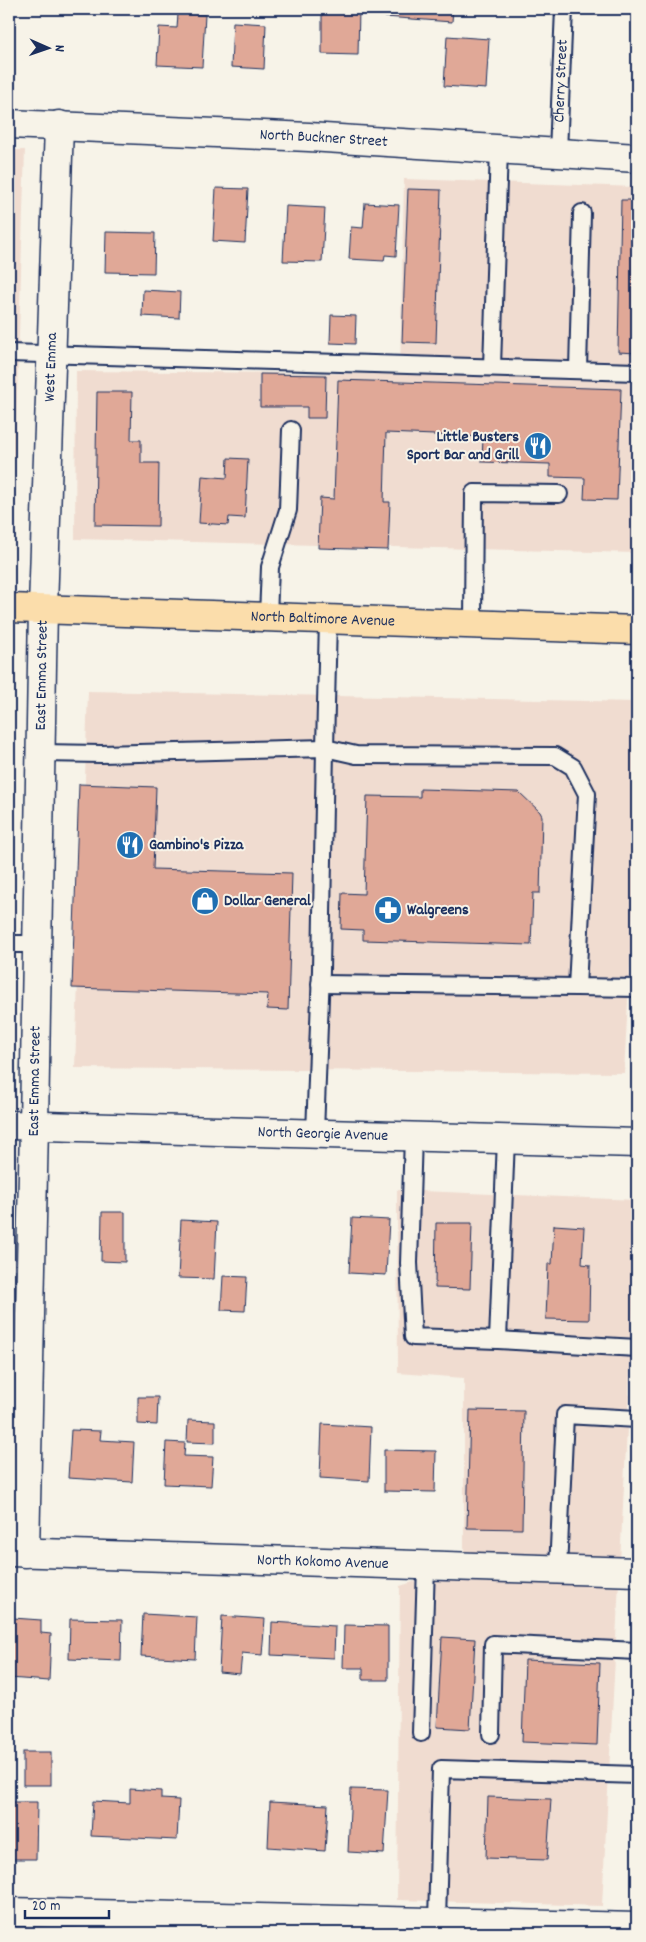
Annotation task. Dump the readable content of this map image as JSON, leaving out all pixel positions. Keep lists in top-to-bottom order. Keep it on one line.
{"streets":{"main road":["North Baltimore Avenue"],"street":["North Buckner Street","West Emma","East Emma Street","North Georgie Avenue","North Kokomo Avenue"],"lane":["Cherry Street"]},"crossings":[["Cherry Street","North Buckner Street"],["North Buckner Street","West Emma"],["West Emma","North Baltimore Avenue"],["West Emma","East Emma Street"],["North Baltimore Avenue","East Emma Street"],["East Emma Street","North Georgie Avenue"],["East Emma Street","North Kokomo Avenue"]],"places":{"restaurant":["Little Busters Sport Bar and Grill","Gambino's Pizza"],"shop":["Dollar General"],"pharmacy":["Walgreens"]},"scale_bar":"20 m","north":"right"}
